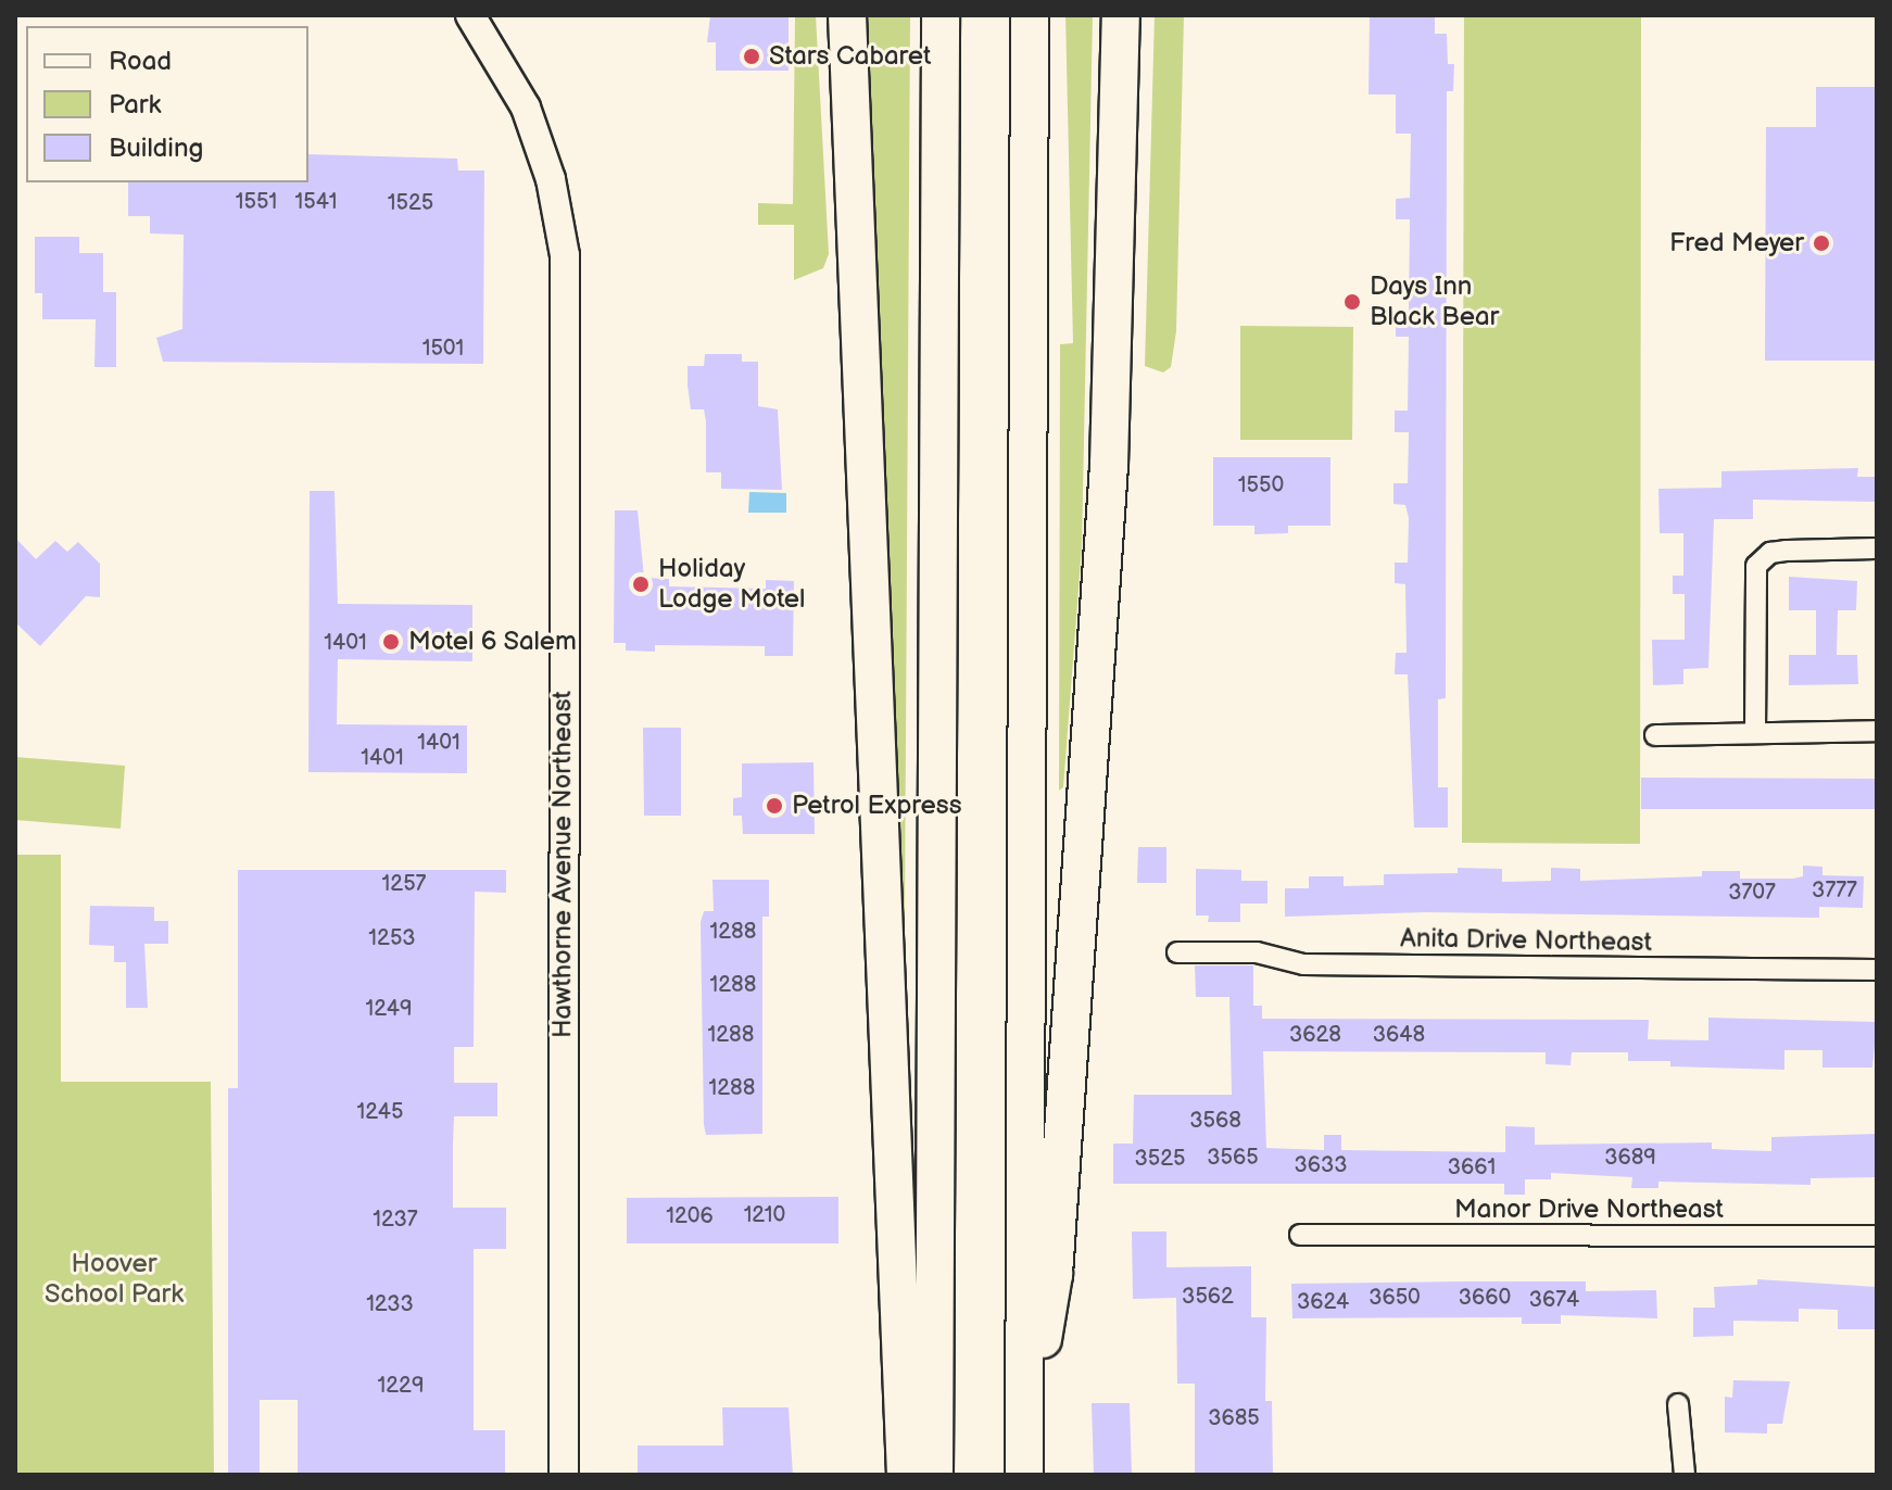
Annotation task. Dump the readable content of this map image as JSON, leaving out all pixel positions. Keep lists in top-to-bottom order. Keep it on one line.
{"streets":{"main road":["Hawthorne Avenue Northeast"],"street":["Anita Drive Northeast","Manor Drive Northeast"]},"parks":["Hoover School Park"],"places":["Stars Cabaret","Fred Meyer","Days Inn Black Bear","Holiday Lodge Motel","Motel 6 Salem","Petrol Express"],"house_numbers":["1551","1541","1525","1501","1550","1401","1401","1401","1257","3777","3707","1288","1253","1288","1249","1288","3628","3648","1288","1245","3568","3565","3689","3525","3633","3661","1210","1206","1237","3562","3650","3660","3674","3624","1233","1229","3685"],"legend":["Road","Park","Building"]}
